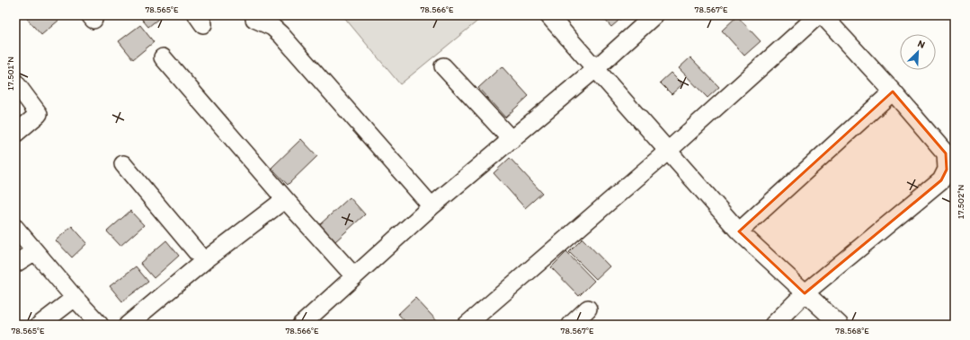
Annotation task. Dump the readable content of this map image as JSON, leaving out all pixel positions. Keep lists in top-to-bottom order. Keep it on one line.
{"north":"top right","coordinates":["78.565°E","78.566°E","78.567°E","17.501°N","17.502°N","78.568°E"]}
